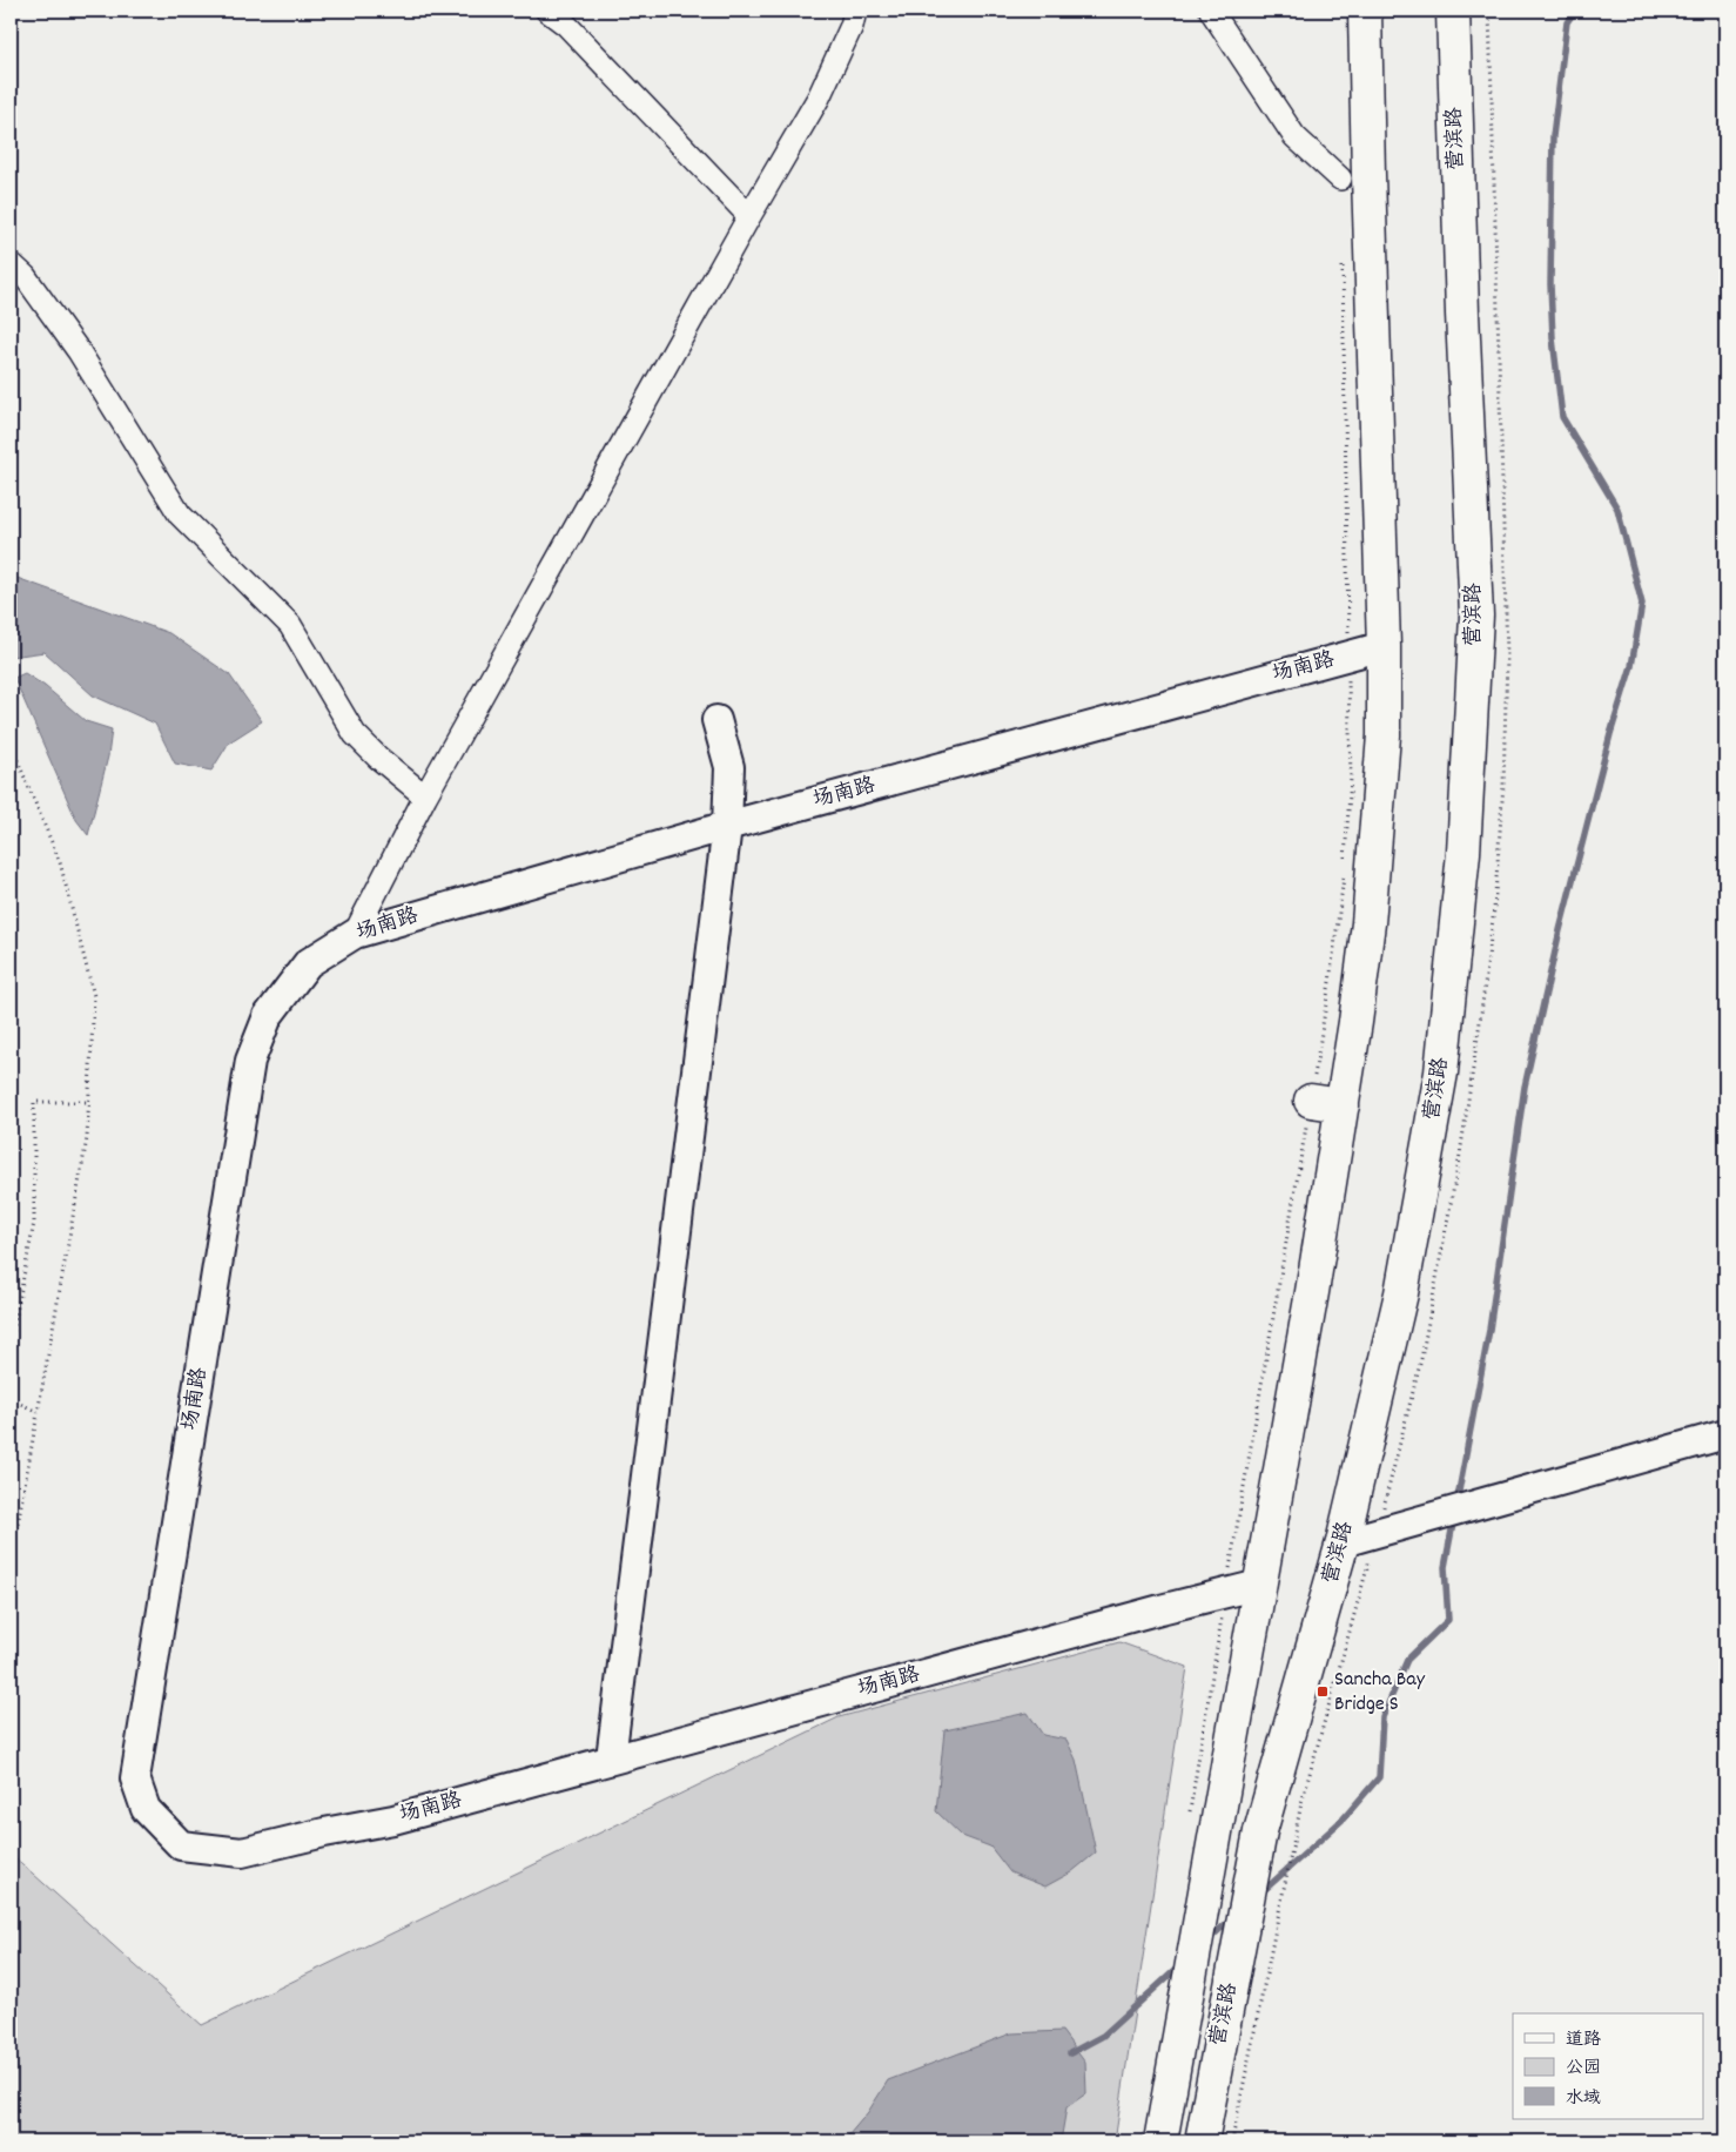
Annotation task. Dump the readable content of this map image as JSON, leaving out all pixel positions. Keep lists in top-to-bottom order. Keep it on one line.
{"streets":{"main road":["营滨路"],"street":["场南路"]},"crossings":[["营滨路","场南路"]],"places":{"transit":["Sancha Bay Bridge S"]},"legend":["道路","公园","水域"]}
